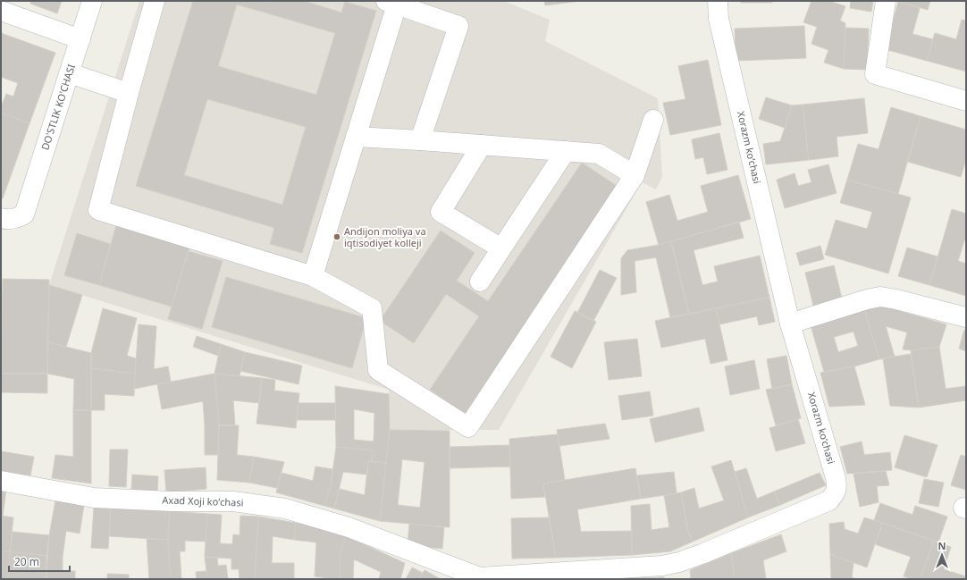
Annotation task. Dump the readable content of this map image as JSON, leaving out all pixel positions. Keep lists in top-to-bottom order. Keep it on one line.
{"streets":{"street":["DO'STLIK KO'CHASI","Xorazm koʻchasi","Axad Xoji koʻchasi"]},"crossings":[["Xorazm koʻchasi","Axad Xoji koʻchasi"]],"places":["Andijon moliya va iqtisodiyet kolleji"],"scale_bar":"20 m","north":"top"}
